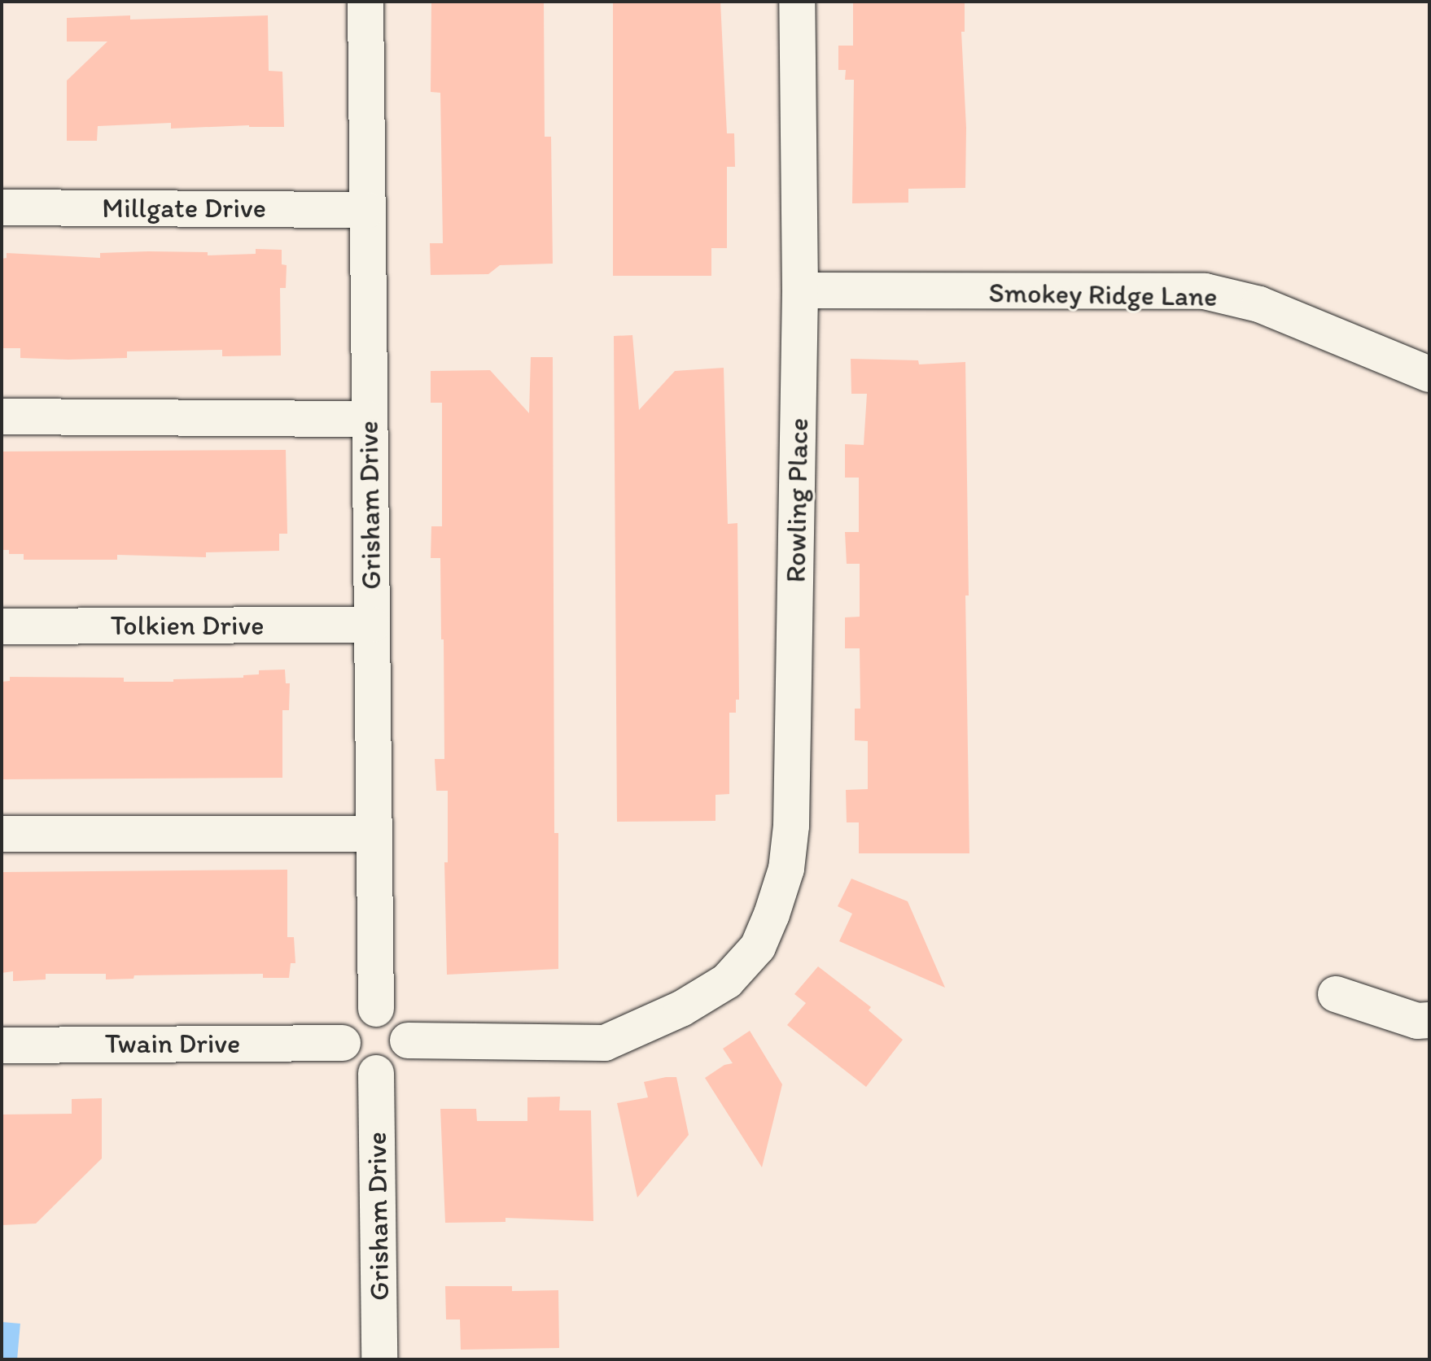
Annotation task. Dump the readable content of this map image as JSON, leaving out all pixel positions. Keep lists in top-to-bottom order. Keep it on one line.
{"streets":{"street":["Millgate Drive","Smokey Ridge Lane","Rowling Place","Grisham Drive","Tolkien Drive","Twain Drive"]},"crossings":[["Millgate Drive","Grisham Drive"],["Smokey Ridge Lane","Rowling Place"],["Rowling Place","Grisham Drive"],["Rowling Place","Twain Drive"],["Grisham Drive","Tolkien Drive"],["Grisham Drive","Twain Drive"]]}
